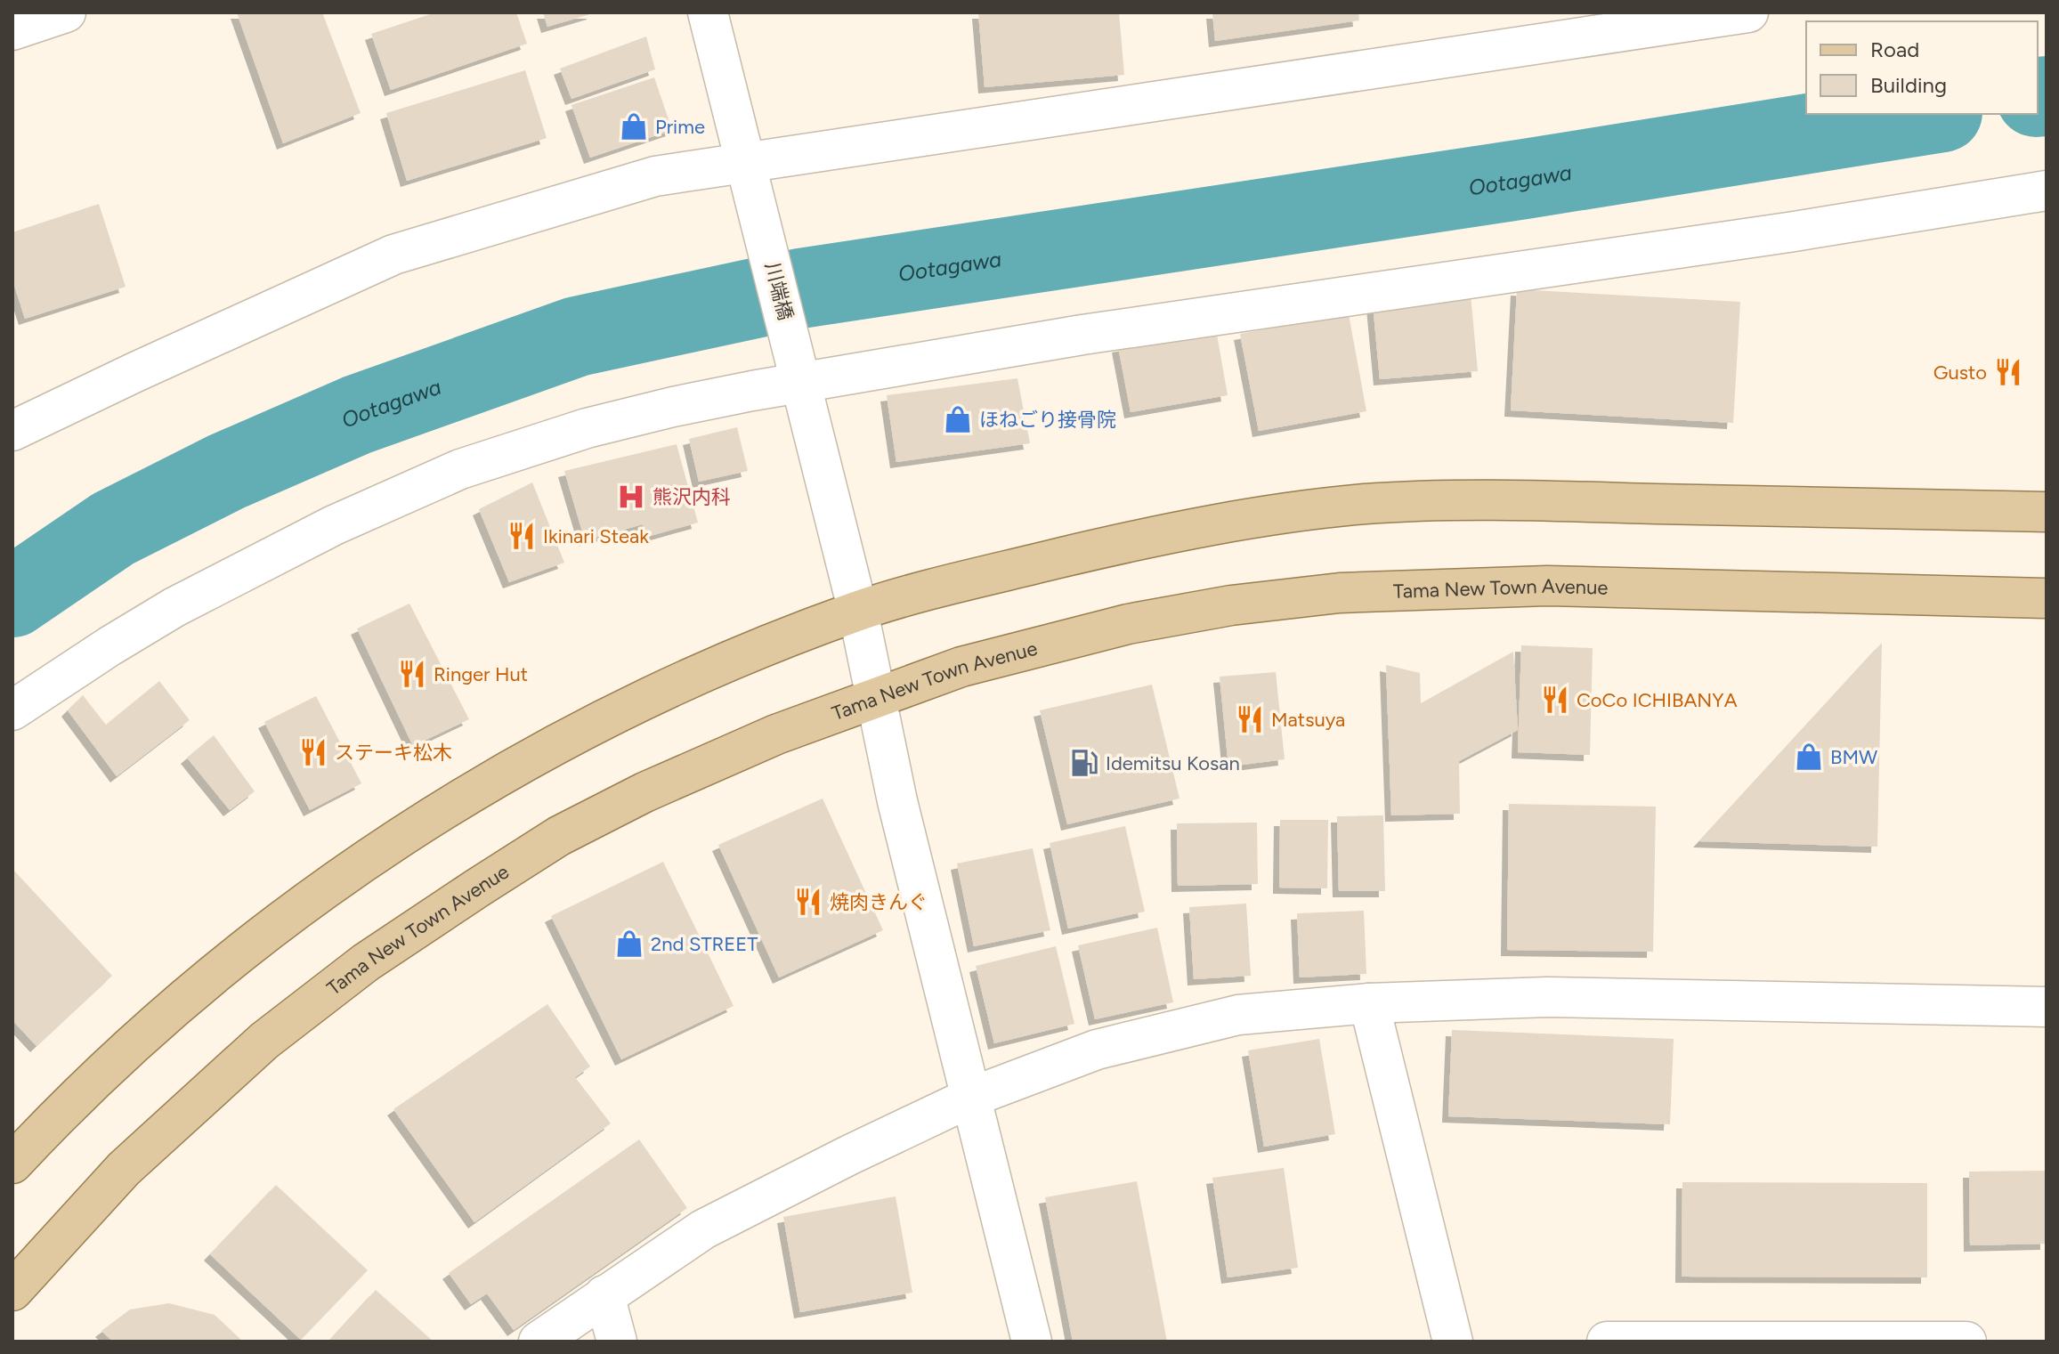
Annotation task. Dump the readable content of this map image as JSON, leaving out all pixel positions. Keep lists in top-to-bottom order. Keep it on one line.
{"streets":{"main road":["Tama New Town Avenue"],"street":["川端橋"]},"crossings":[["川端橋","Tama New Town Avenue"]],"water":["Ootagawa"],"places":{"shop":["Prime","ほねごり接骨院","BMW","2nd STREET"],"restaurant":["Gusto","Ikinari Steak","Ringer Hut","CoCo ICHIBANYA","Matsuya","ステーキ松木","焼肉きんぐ"],"hospital":["熊沢内科"],"fuel station":["Idemitsu Kosan"]},"legend":["Road","Building"]}
